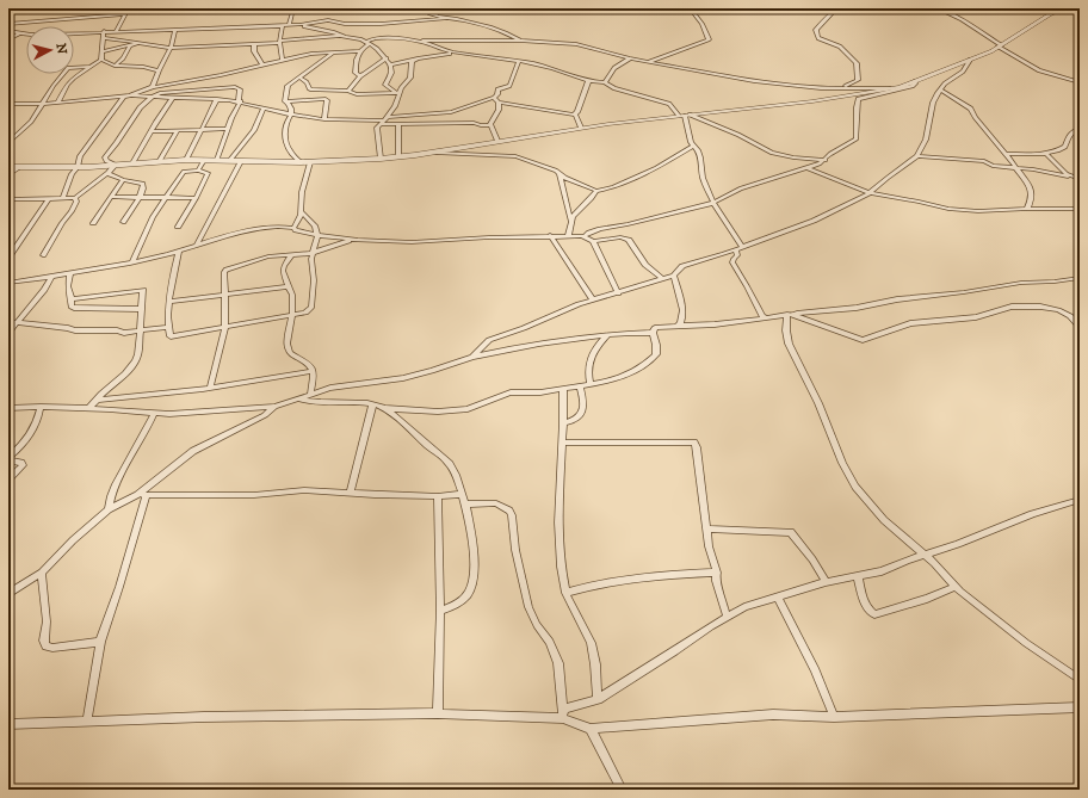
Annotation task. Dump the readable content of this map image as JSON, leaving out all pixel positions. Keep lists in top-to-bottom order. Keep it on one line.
{"north":"right"}
